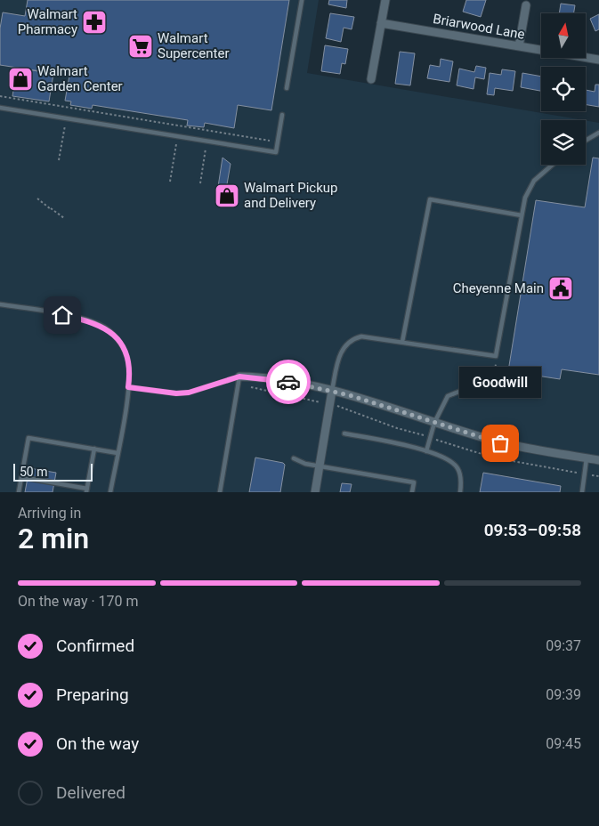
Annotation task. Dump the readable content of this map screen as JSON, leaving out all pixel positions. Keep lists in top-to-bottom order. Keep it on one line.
{"streets":{"street":["Briarwood Lane"]},"places":{"pharmacy":["Walmart Pharmacy"],"supermarket":["Walmart Supercenter"],"shop":["Walmart Garden Center","Walmart Pickup and Delivery"],"public building":["Cheyenne Main"],"other":["Goodwill"]},"scale_bar":"50 m","north":"top","page":{"bubble":"Goodwill","scale":"50 m","heading":["2 min","Arriving in","09:53–09:58"],"bar":"On the way · 170 m","list":[["Confirmed","09:37"],["Preparing","09:39"],["On the way","09:45"],"Delivered"]}}
